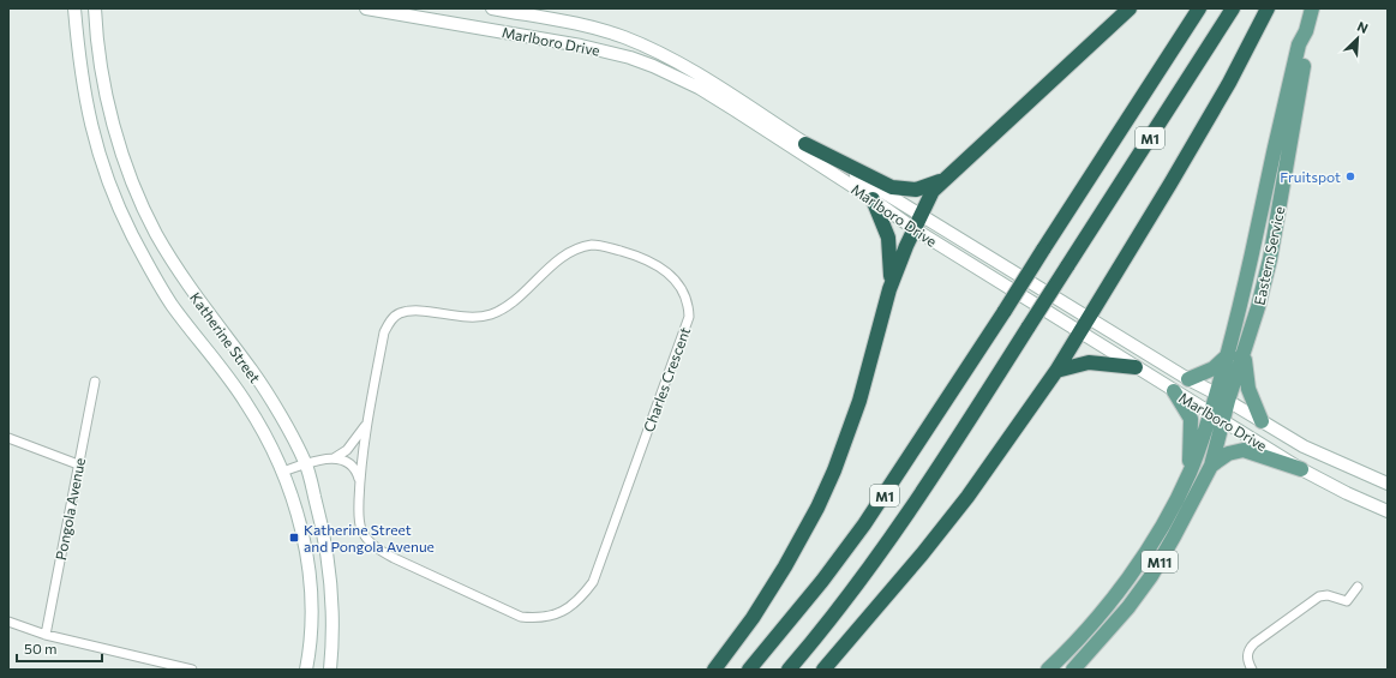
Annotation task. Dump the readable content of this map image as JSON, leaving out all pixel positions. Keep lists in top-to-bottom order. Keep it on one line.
{"streets":{"highway":["M1"],"main road":["Marlboro Drive","Eastern Service","Katherine Street","M11"],"street":["Charles Crescent","Pongola Avenue"]},"crossings":[["Marlboro Drive","Eastern Service"],["Marlboro Drive","M11"],["Eastern Service","M11"],["Katherine Street","Charles Crescent"]],"places":{"other":["Fruitspot"],"transit":["Katherine Street and Pongola Avenue"]},"scale_bar":"50 m","north":"top right"}
